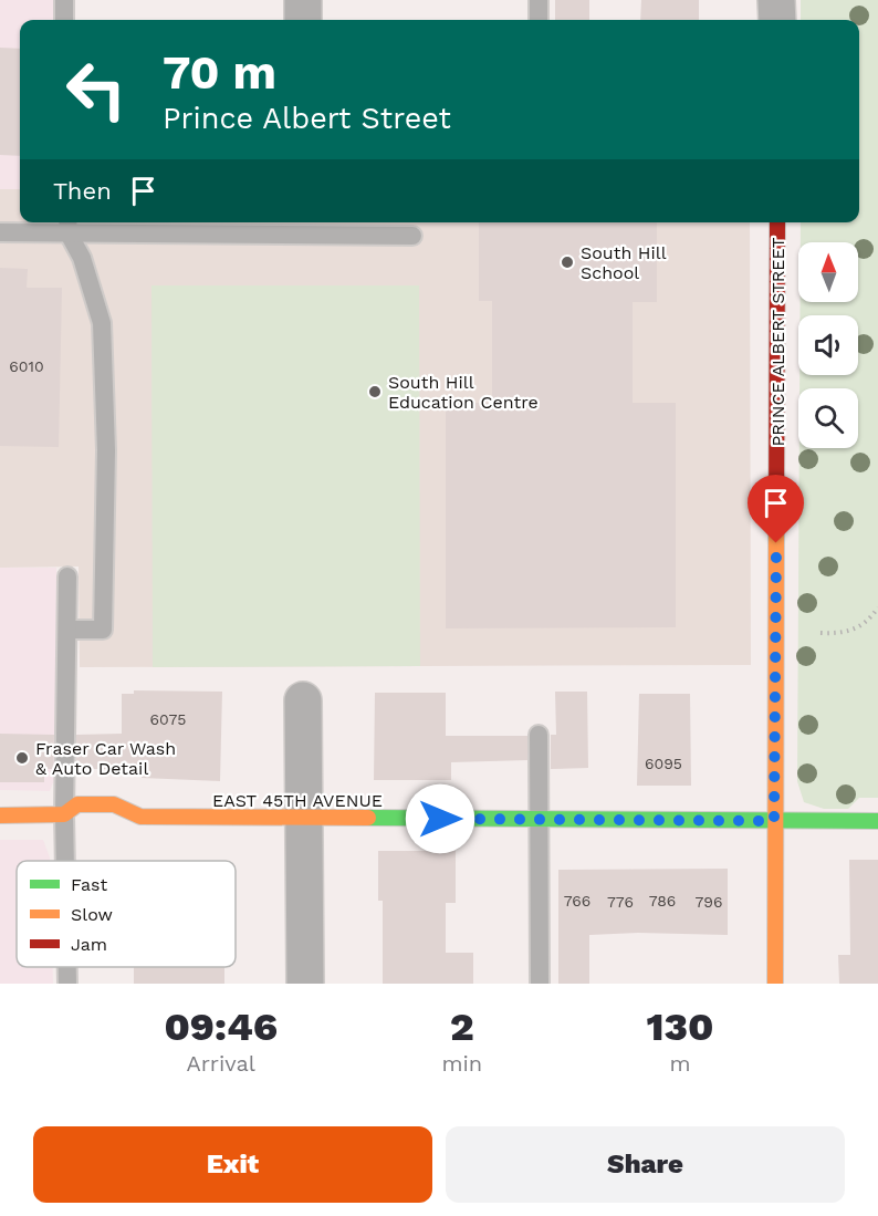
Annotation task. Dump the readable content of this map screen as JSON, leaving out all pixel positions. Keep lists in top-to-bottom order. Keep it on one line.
{"streets":{"street":["PRINCE ALBERT STREET","EAST 45TH AVENUE"]},"crossings":[["PRINCE ALBERT STREET","EAST 45TH AVENUE"]],"places":["South Hill School","South Hill Education Centre","Fraser Car Wash & Auto Detail"],"house_numbers":["6010","6075","6095","766","786","776","796"],"legend":["Fast","Slow","Jam"],"north":"top","page":{"turn":["70 m","Prince Albert Street"],"then":"Then","eta":["09:46","Arrival","2","min","130","m"],"buttons":["Exit","Share"]}}
